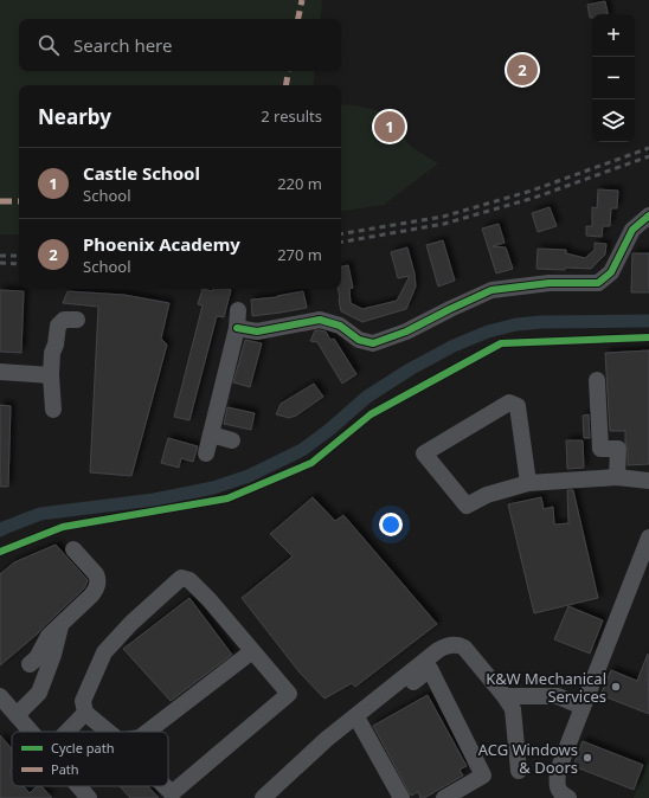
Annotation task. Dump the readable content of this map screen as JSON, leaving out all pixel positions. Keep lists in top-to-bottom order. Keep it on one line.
{"places":["K&W Mechanical Services","ACG Windows & Doors"],"legend":["Cycle path","Path"],"page":{"map_buttons":["+","−"],"search":"Search here","pins":["2","1"],"heading":["Nearby","2 results"],"list":[{"mark":"1","name":"Castle School","note":"School","value":"220 m"},{"mark":"2","name":"Phoenix Academy","note":"School","value":"270 m"}]}}
